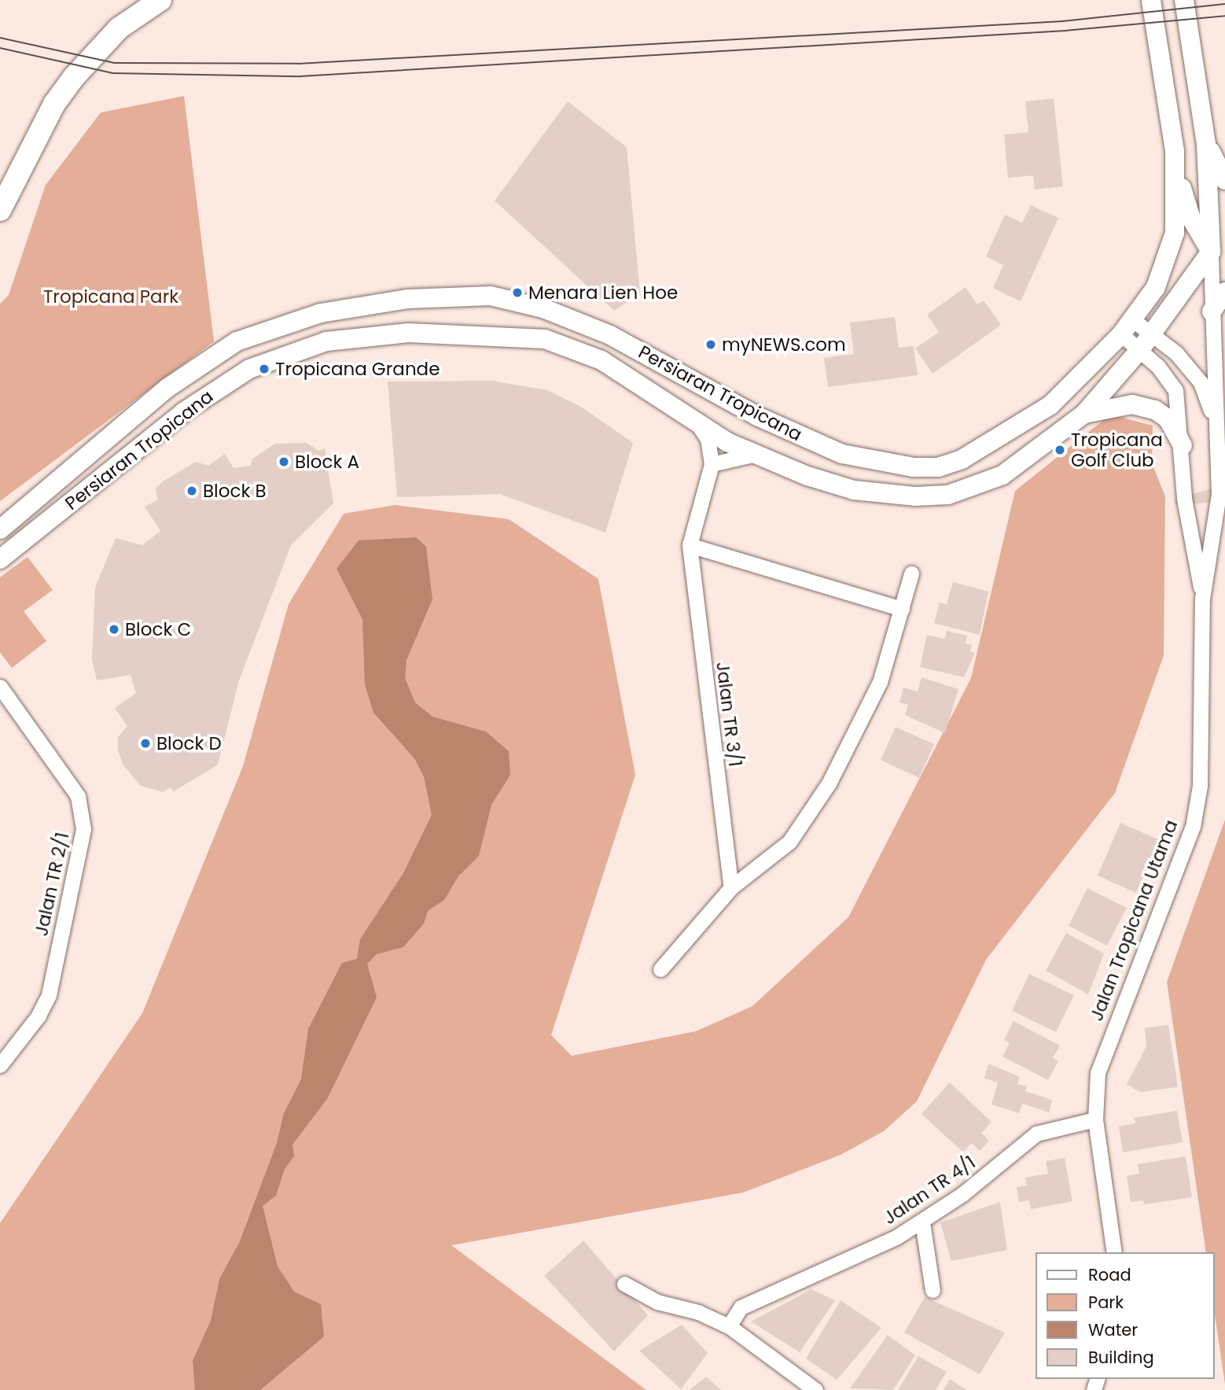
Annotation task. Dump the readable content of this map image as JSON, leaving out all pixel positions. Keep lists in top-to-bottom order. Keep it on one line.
{"streets":{"main road":["Persiaran Tropicana"],"street":["Jalan TR 3/1","Jalan TR 2/1","Jalan Tropicana Utama","Jalan TR 4/1"]},"crossings":[["Persiaran Tropicana","Jalan Tropicana Utama"],["Jalan Tropicana Utama","Jalan TR 4/1"]],"parks":["Tropicana Park"],"places":["Menara Lien Hoe","myNEWS.com","Tropicana Grande","Tropicana Golf Club","Block A","Block B","Block C","Block D"],"legend":["Road","Park","Water","Building"]}
